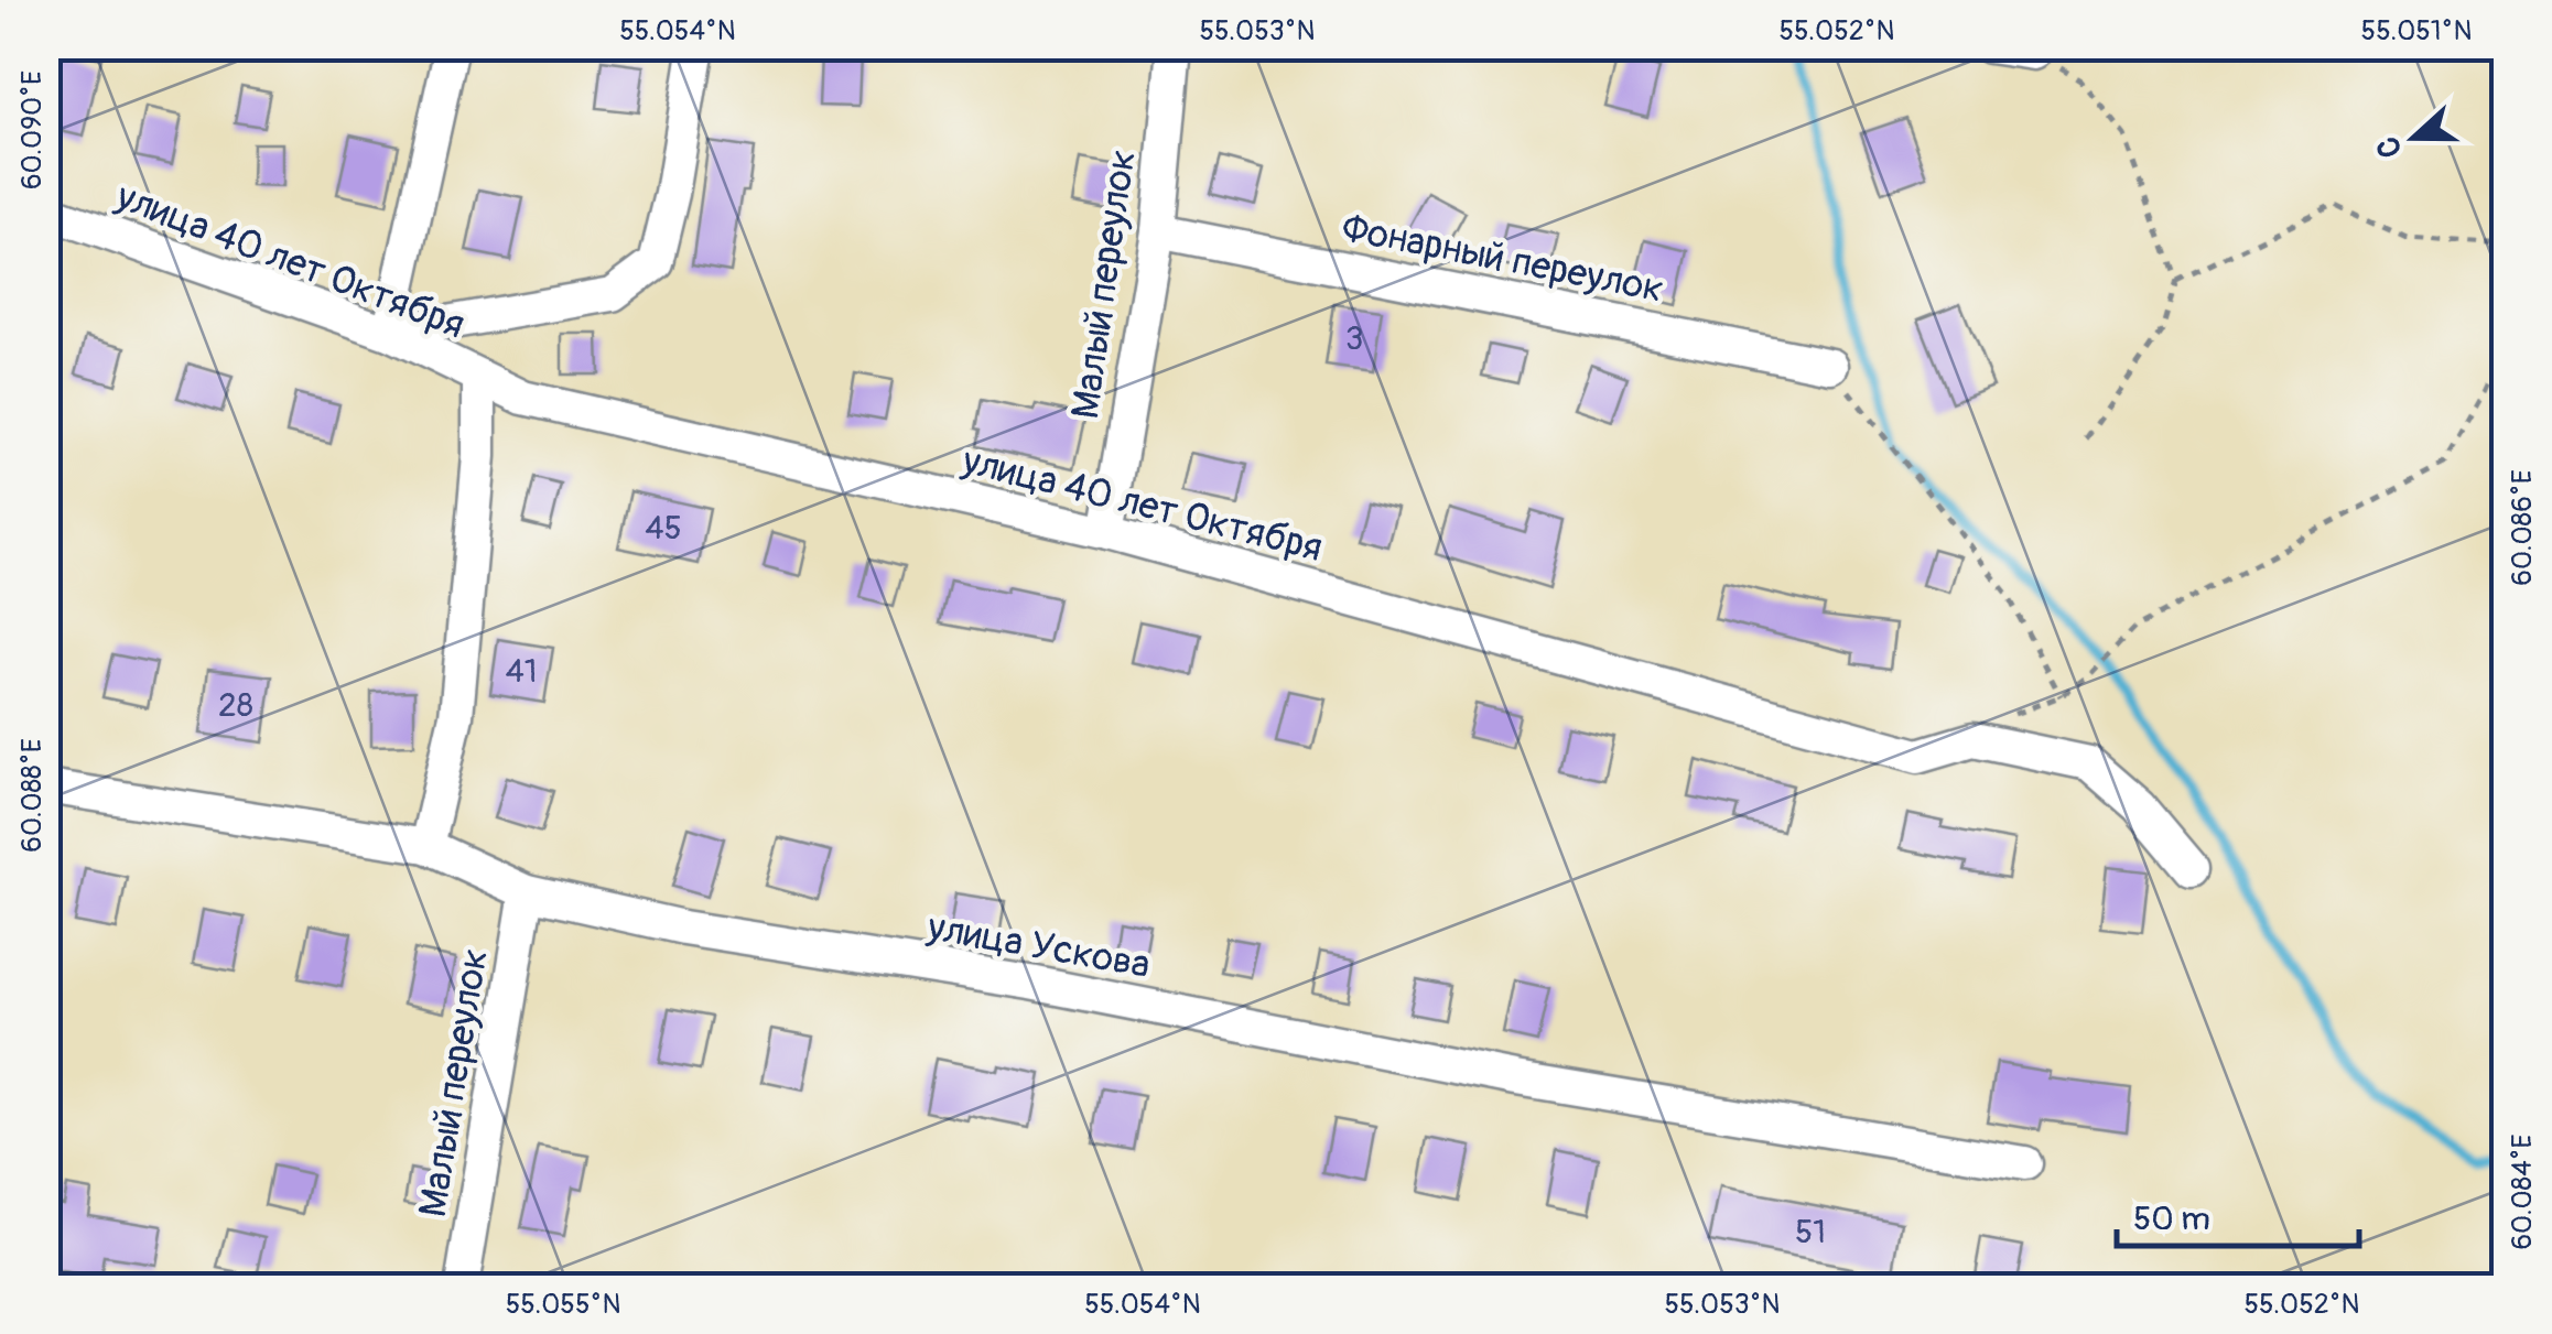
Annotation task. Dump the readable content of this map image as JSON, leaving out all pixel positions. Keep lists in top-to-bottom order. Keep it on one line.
{"streets":{"street":["Фонарный переулок","улица 40 лет Октября","Малый переулок","улица Ускова"]},"crossings":[["Фонарный переулок","Малый переулок"],["улица 40 лет Октября","Малый переулок"],["Малый переулок","улица Ускова"]],"house_numbers":["3","45","41","28","51"],"scale_bar":"50 m","north":"left","coordinates":["55.054°N","55.053°N","55.052°N","55.051°N","60.090°E","60.086°E","60.088°E","60.084°E","55.055°N"]}
